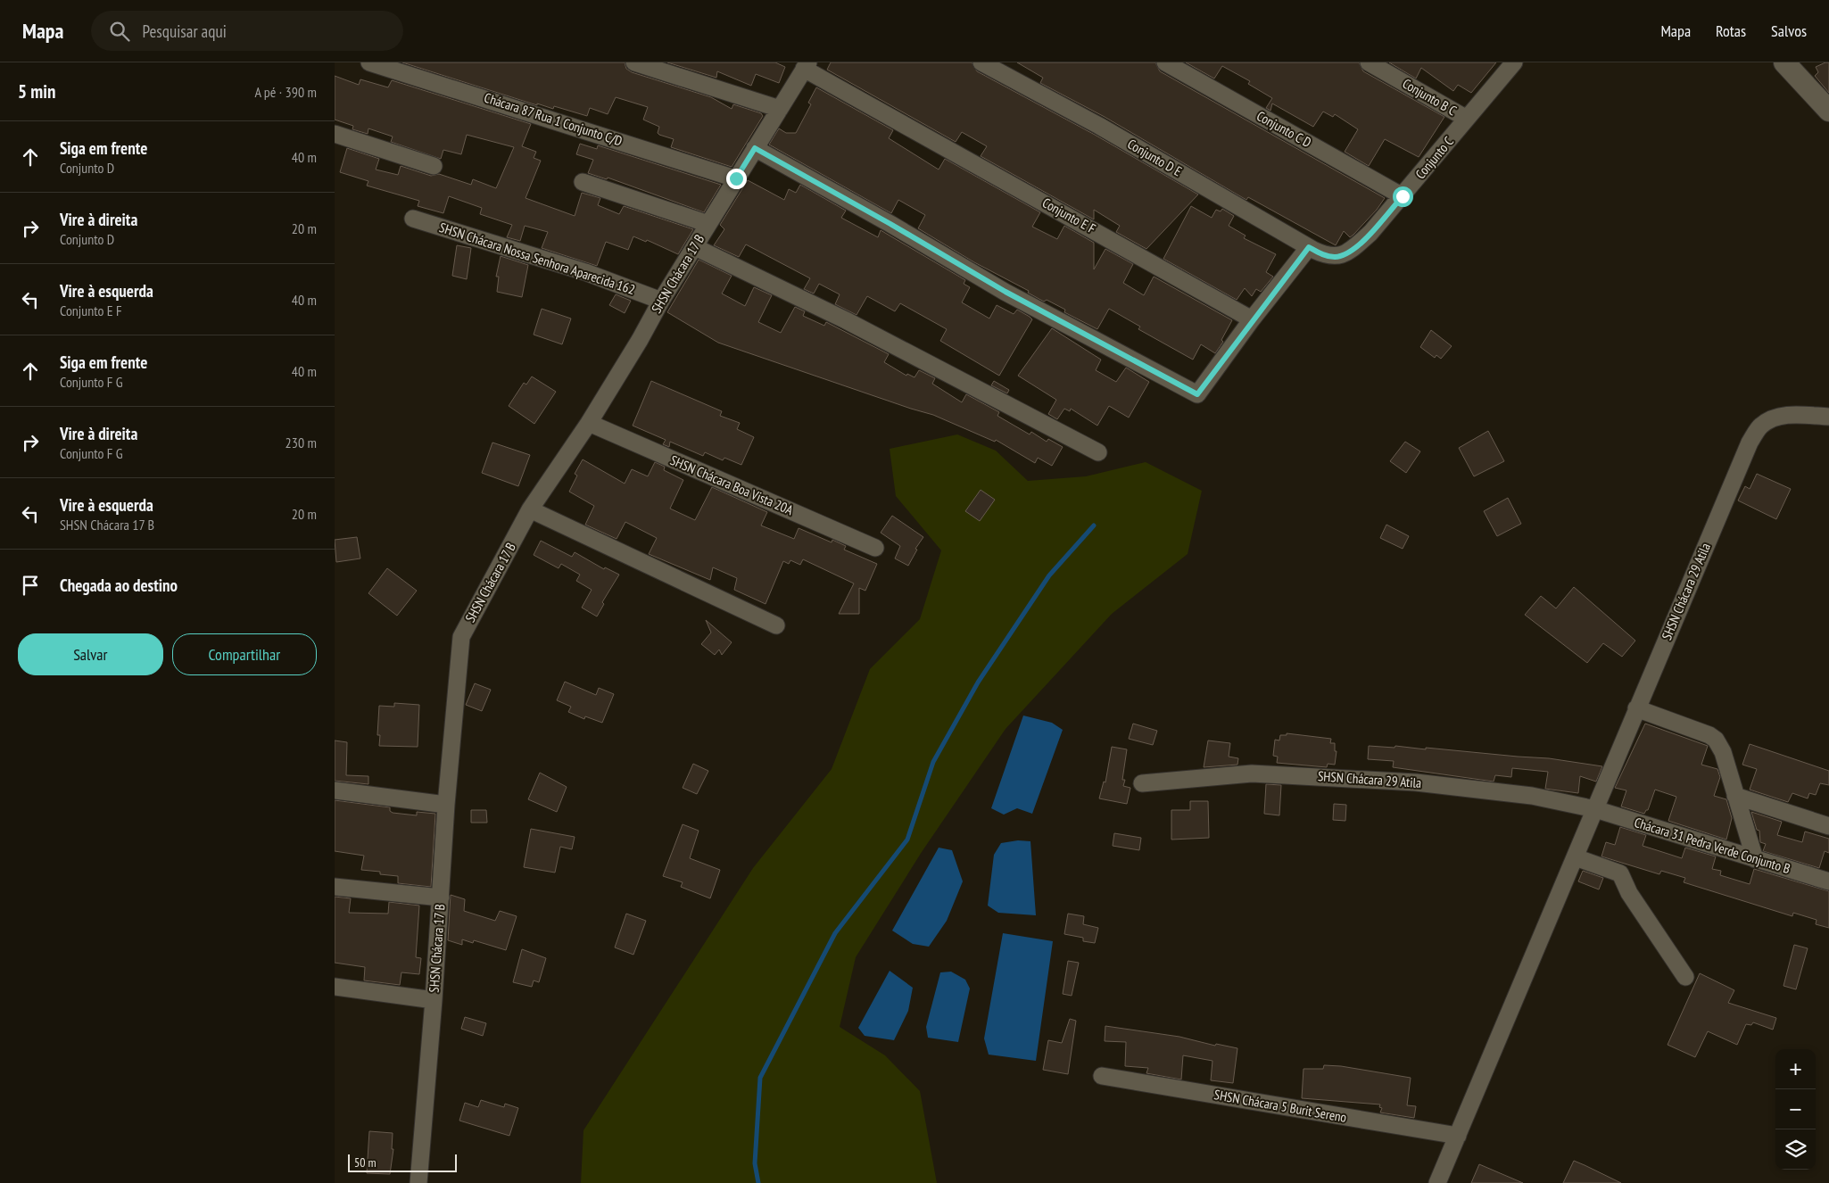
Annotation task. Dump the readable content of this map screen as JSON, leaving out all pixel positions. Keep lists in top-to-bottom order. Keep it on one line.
{"streets":{"street":["Conjunto B C","Chácara 87 Rua 1 Conjunto C/D","Conjunto C D","Conjunto D E","Conjunto C","Conjunto E F","SHSN Chácara Nossa Senhora Aparecida 162","SHSN Chácara 17 B","SHSN Chácara Boa Vista 20A","SHSN Chácara 29 Atila","Chácara 31 Pedra Verde Conjunto B","SHSN Chácara 5 Burit Sereno"]},"crossings":[["Conjunto B C","Conjunto C"],["Chácara 87 Rua 1 Conjunto C/D","SHSN Chácara 17 B"],["Conjunto C D","Conjunto C"],["Conjunto D E","Conjunto C"],["Conjunto E F","SHSN Chácara 17 B"],["SHSN Chácara Nossa Senhora Aparecida 162","SHSN Chácara 17 B"],["SHSN Chácara 17 B","SHSN Chácara Boa Vista 20A"],["SHSN Chácara 29 Atila","Chácara 31 Pedra Verde Conjunto B"],["SHSN Chácara 29 Atila","SHSN Chácara 5 Burit Sereno"]],"scale_bar":"50 m","page":{"header":"Mapa","search":"Pesquisar aqui","nav":["Mapa","Rotas","Salvos"],"heading":["5 min","A pé · 390 m"],"list":[["Siga em frente","Conjunto D","40 m"],["Vire à direita","Conjunto D","20 m"],["Vire à esquerda","Conjunto E F","40 m"],["Siga em frente","Conjunto F G","40 m"],["Vire à direita","Conjunto F G","230 m"],["Vire à esquerda","SHSN Chácara 17 B","20 m"],"Chegada ao destino"],"buttons":["Salvar","Compartilhar"],"map_buttons":["+","−"],"scale":"50 m"}}
